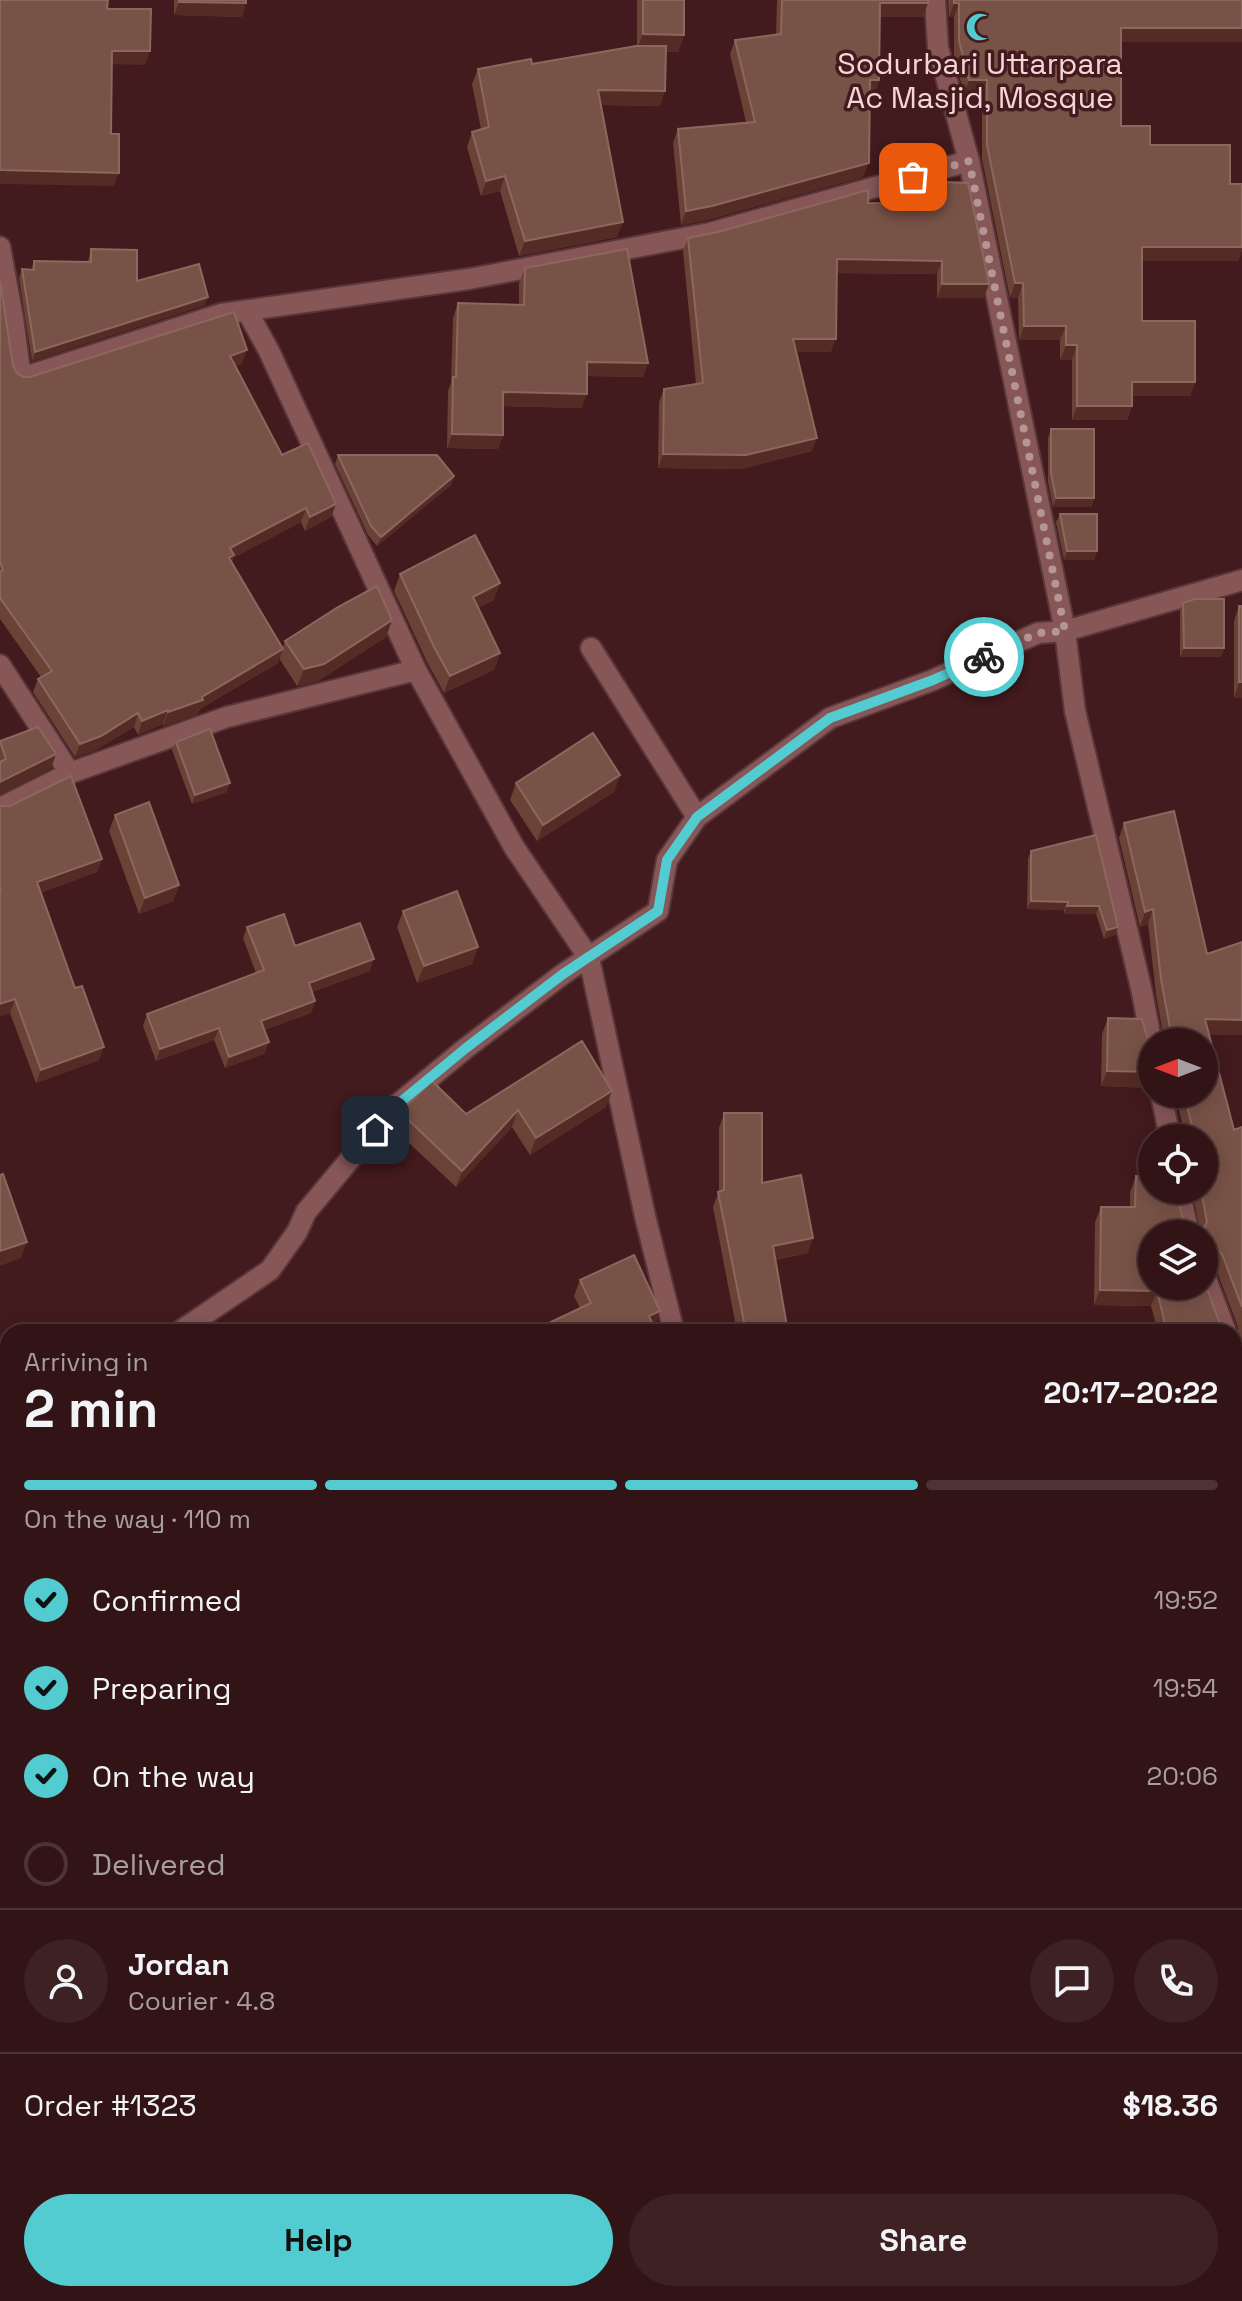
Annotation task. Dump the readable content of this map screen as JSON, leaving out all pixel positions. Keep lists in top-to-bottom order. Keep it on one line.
{"places":{"mosque":["Sodurbari Uttarpara Ac Masjid, Mosque"]},"north":"left","page":{"heading":["2 min","Arriving in","20:17–20:22"],"panel":["Jordan","Courier · 4.8","Order #1323","$18.36"],"bar":"On the way · 110 m","list":[["Confirmed","19:52"],["Preparing","19:54"],["On the way","20:06"],"Delivered"],"buttons":["Help","Share"]}}
